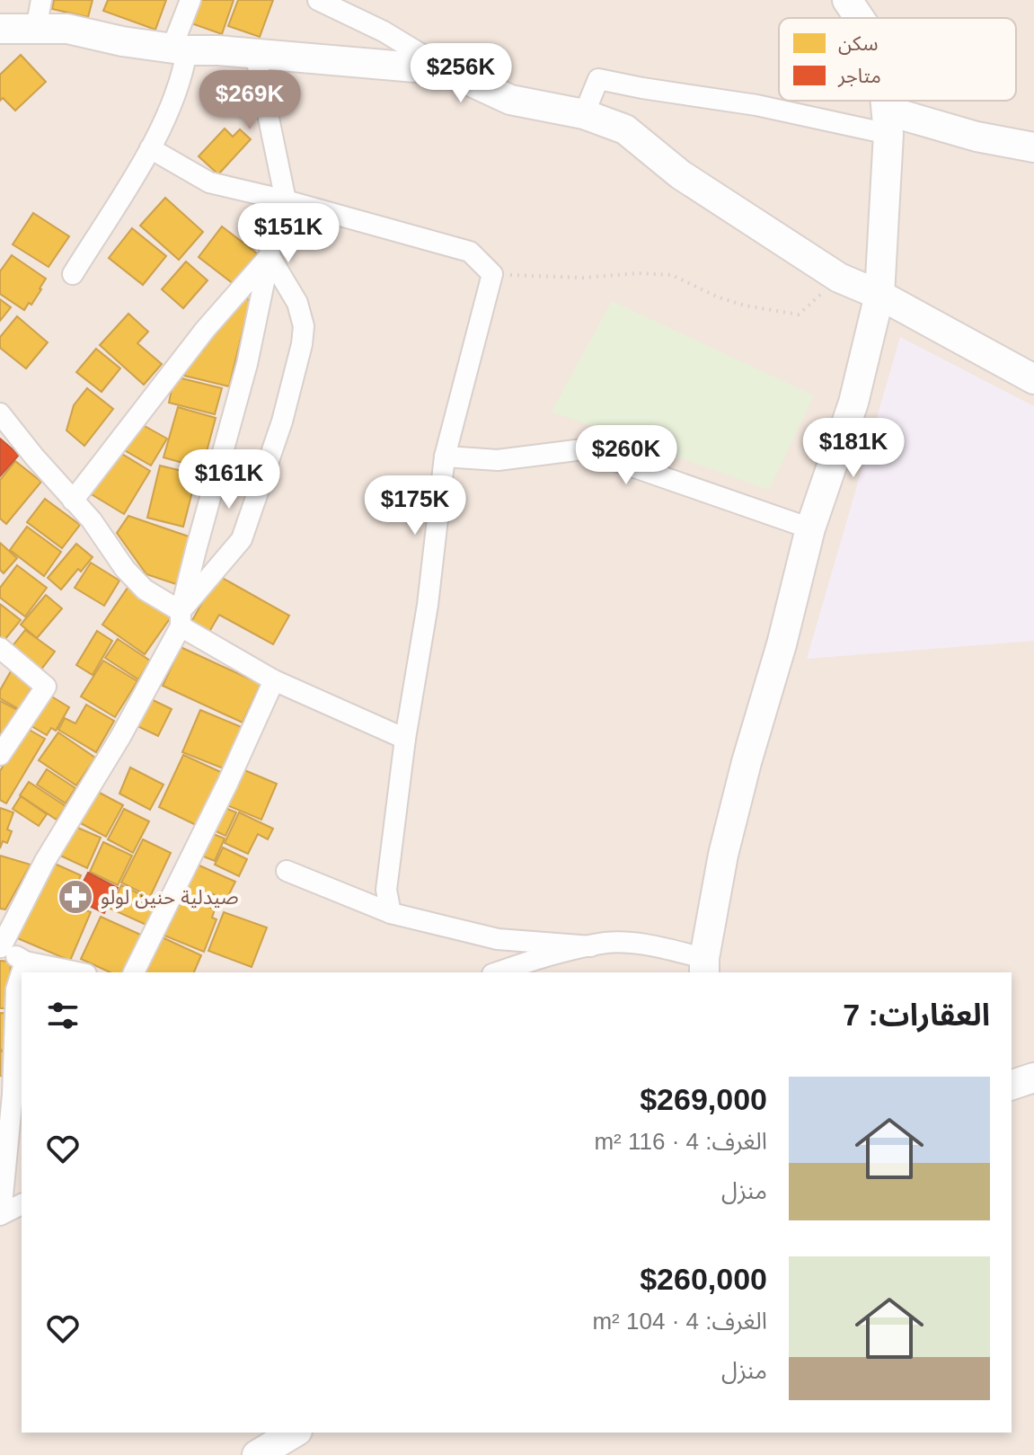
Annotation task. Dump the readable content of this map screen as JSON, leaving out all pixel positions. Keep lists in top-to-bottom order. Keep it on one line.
{"places":{"pharmacy":["صيدلية حنين لولو"]},"legend":["سكن","متاجر"],"page":{"price":["$256K","$269K","$151K","$181K","$260K","$161K","$175K"],"heading":"العقارات: 7","list":[{"name":"$269,000","note":"الغرف: 4 · 116 m² · منزل"},{"name":"$260,000","note":"الغرف: 4 · 104 m² · منزل"}]}}
